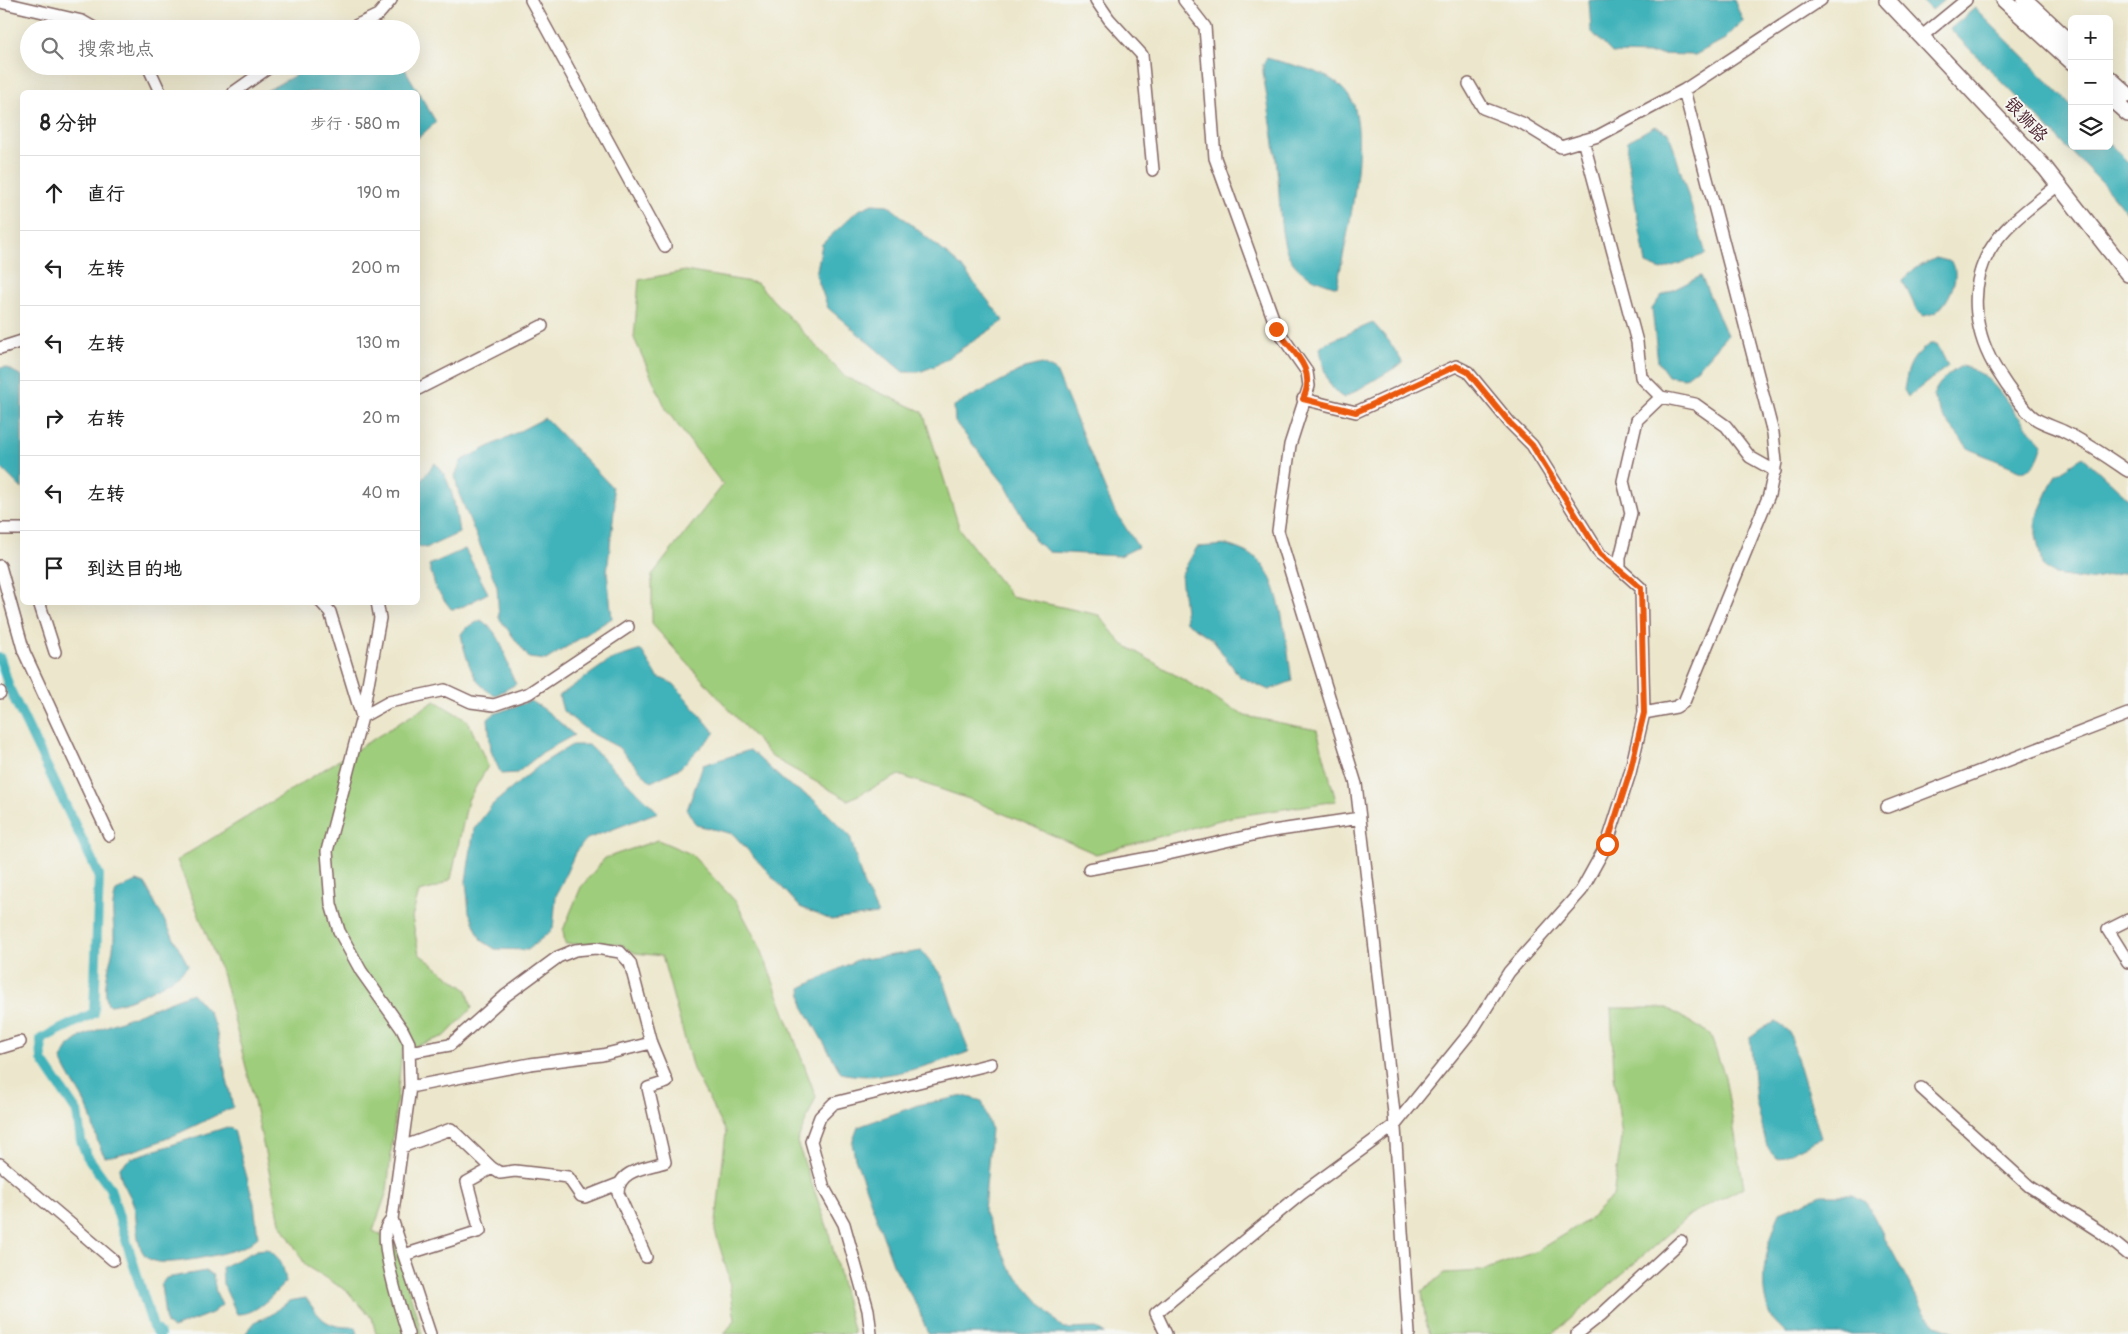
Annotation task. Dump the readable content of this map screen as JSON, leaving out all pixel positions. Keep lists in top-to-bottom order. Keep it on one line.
{"streets":{"main road":["银狮路"]},"page":{"map_buttons":["+","−"],"search":"搜索地点","heading":["8 分钟","步行 · 580 m"],"list":[["直行","190 m"],["左转","200 m"],["左转","130 m"],["右转","20 m"],["左转","40 m"],"到达目的地"]}}
